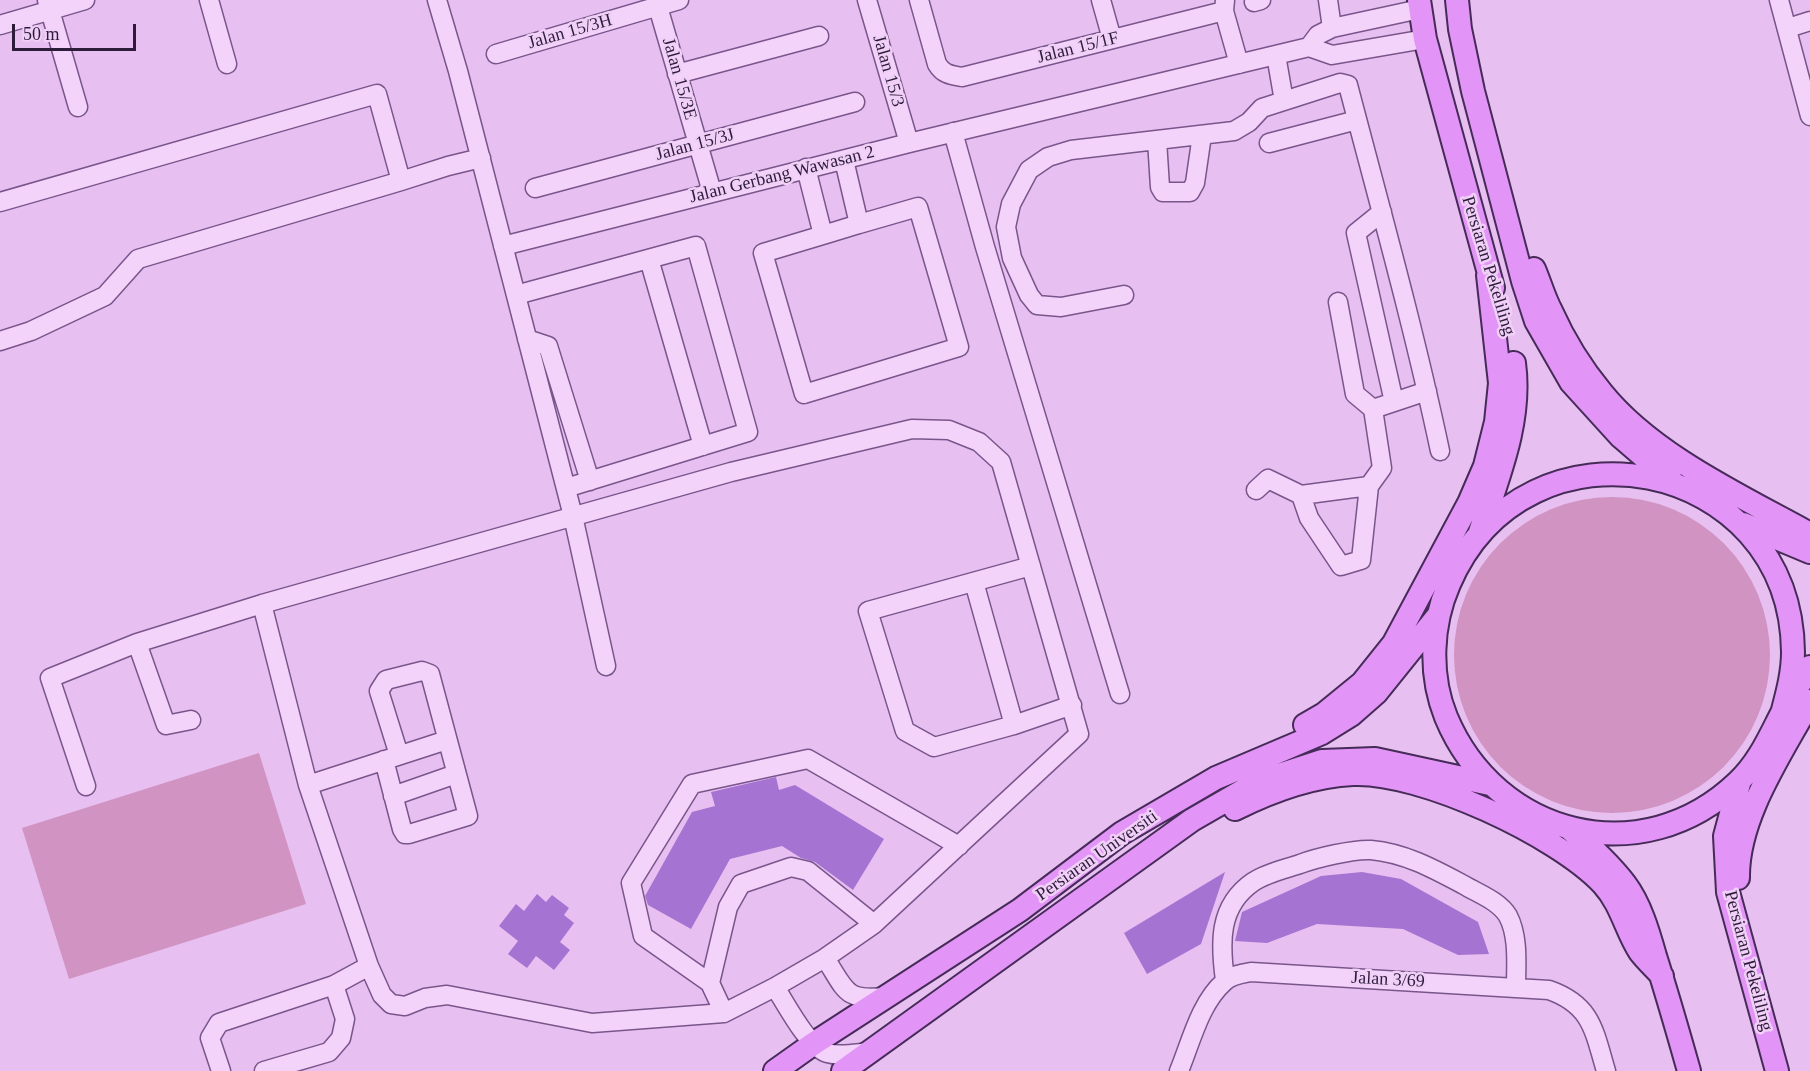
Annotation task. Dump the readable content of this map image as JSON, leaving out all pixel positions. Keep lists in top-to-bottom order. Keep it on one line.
{"streets":{"main road":["Persiaran Pekeliling","Persiaran Universiti"],"street":["Jalan 15/3H","Jalan 15/1F","Jalan 15/3","Jalan 15/3E","Jalan 15/3J","Jalan Gerbang Wawasan 2","Jalan 3/69"]},"crossings":[["Jalan 15/3H","Jalan 15/3E"],["Jalan 15/3","Jalan Gerbang Wawasan 2"],["Jalan 15/3E","Jalan 15/3J"],["Jalan 15/3E","Jalan Gerbang Wawasan 2"],["Jalan Gerbang Wawasan 2","Persiaran Pekeliling"]],"scale_bar":"50 m"}
